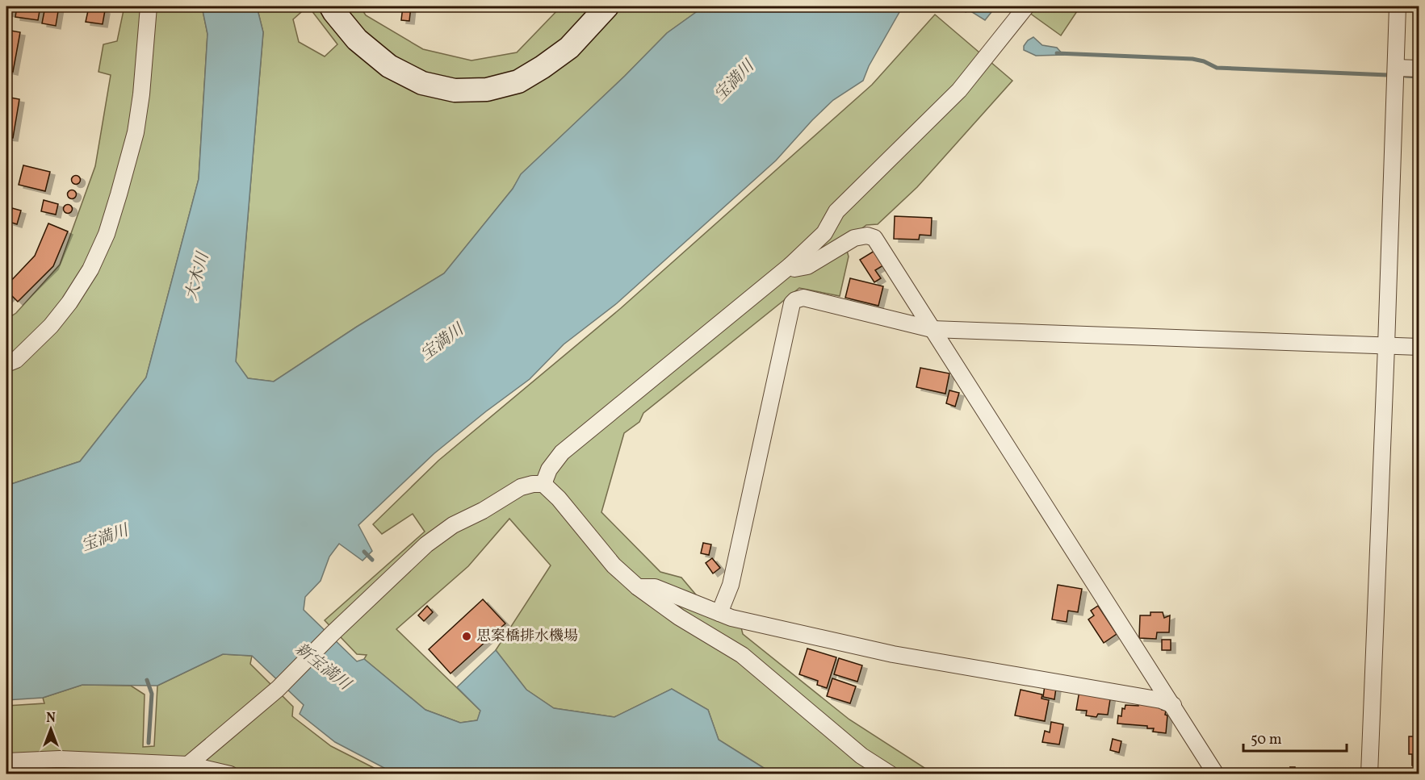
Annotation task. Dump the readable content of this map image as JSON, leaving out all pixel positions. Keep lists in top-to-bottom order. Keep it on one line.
{"water":["宝満川","大木川","新宝満川"],"places":["思案橋排水機場"],"scale_bar":"50 m","north":"top"}
